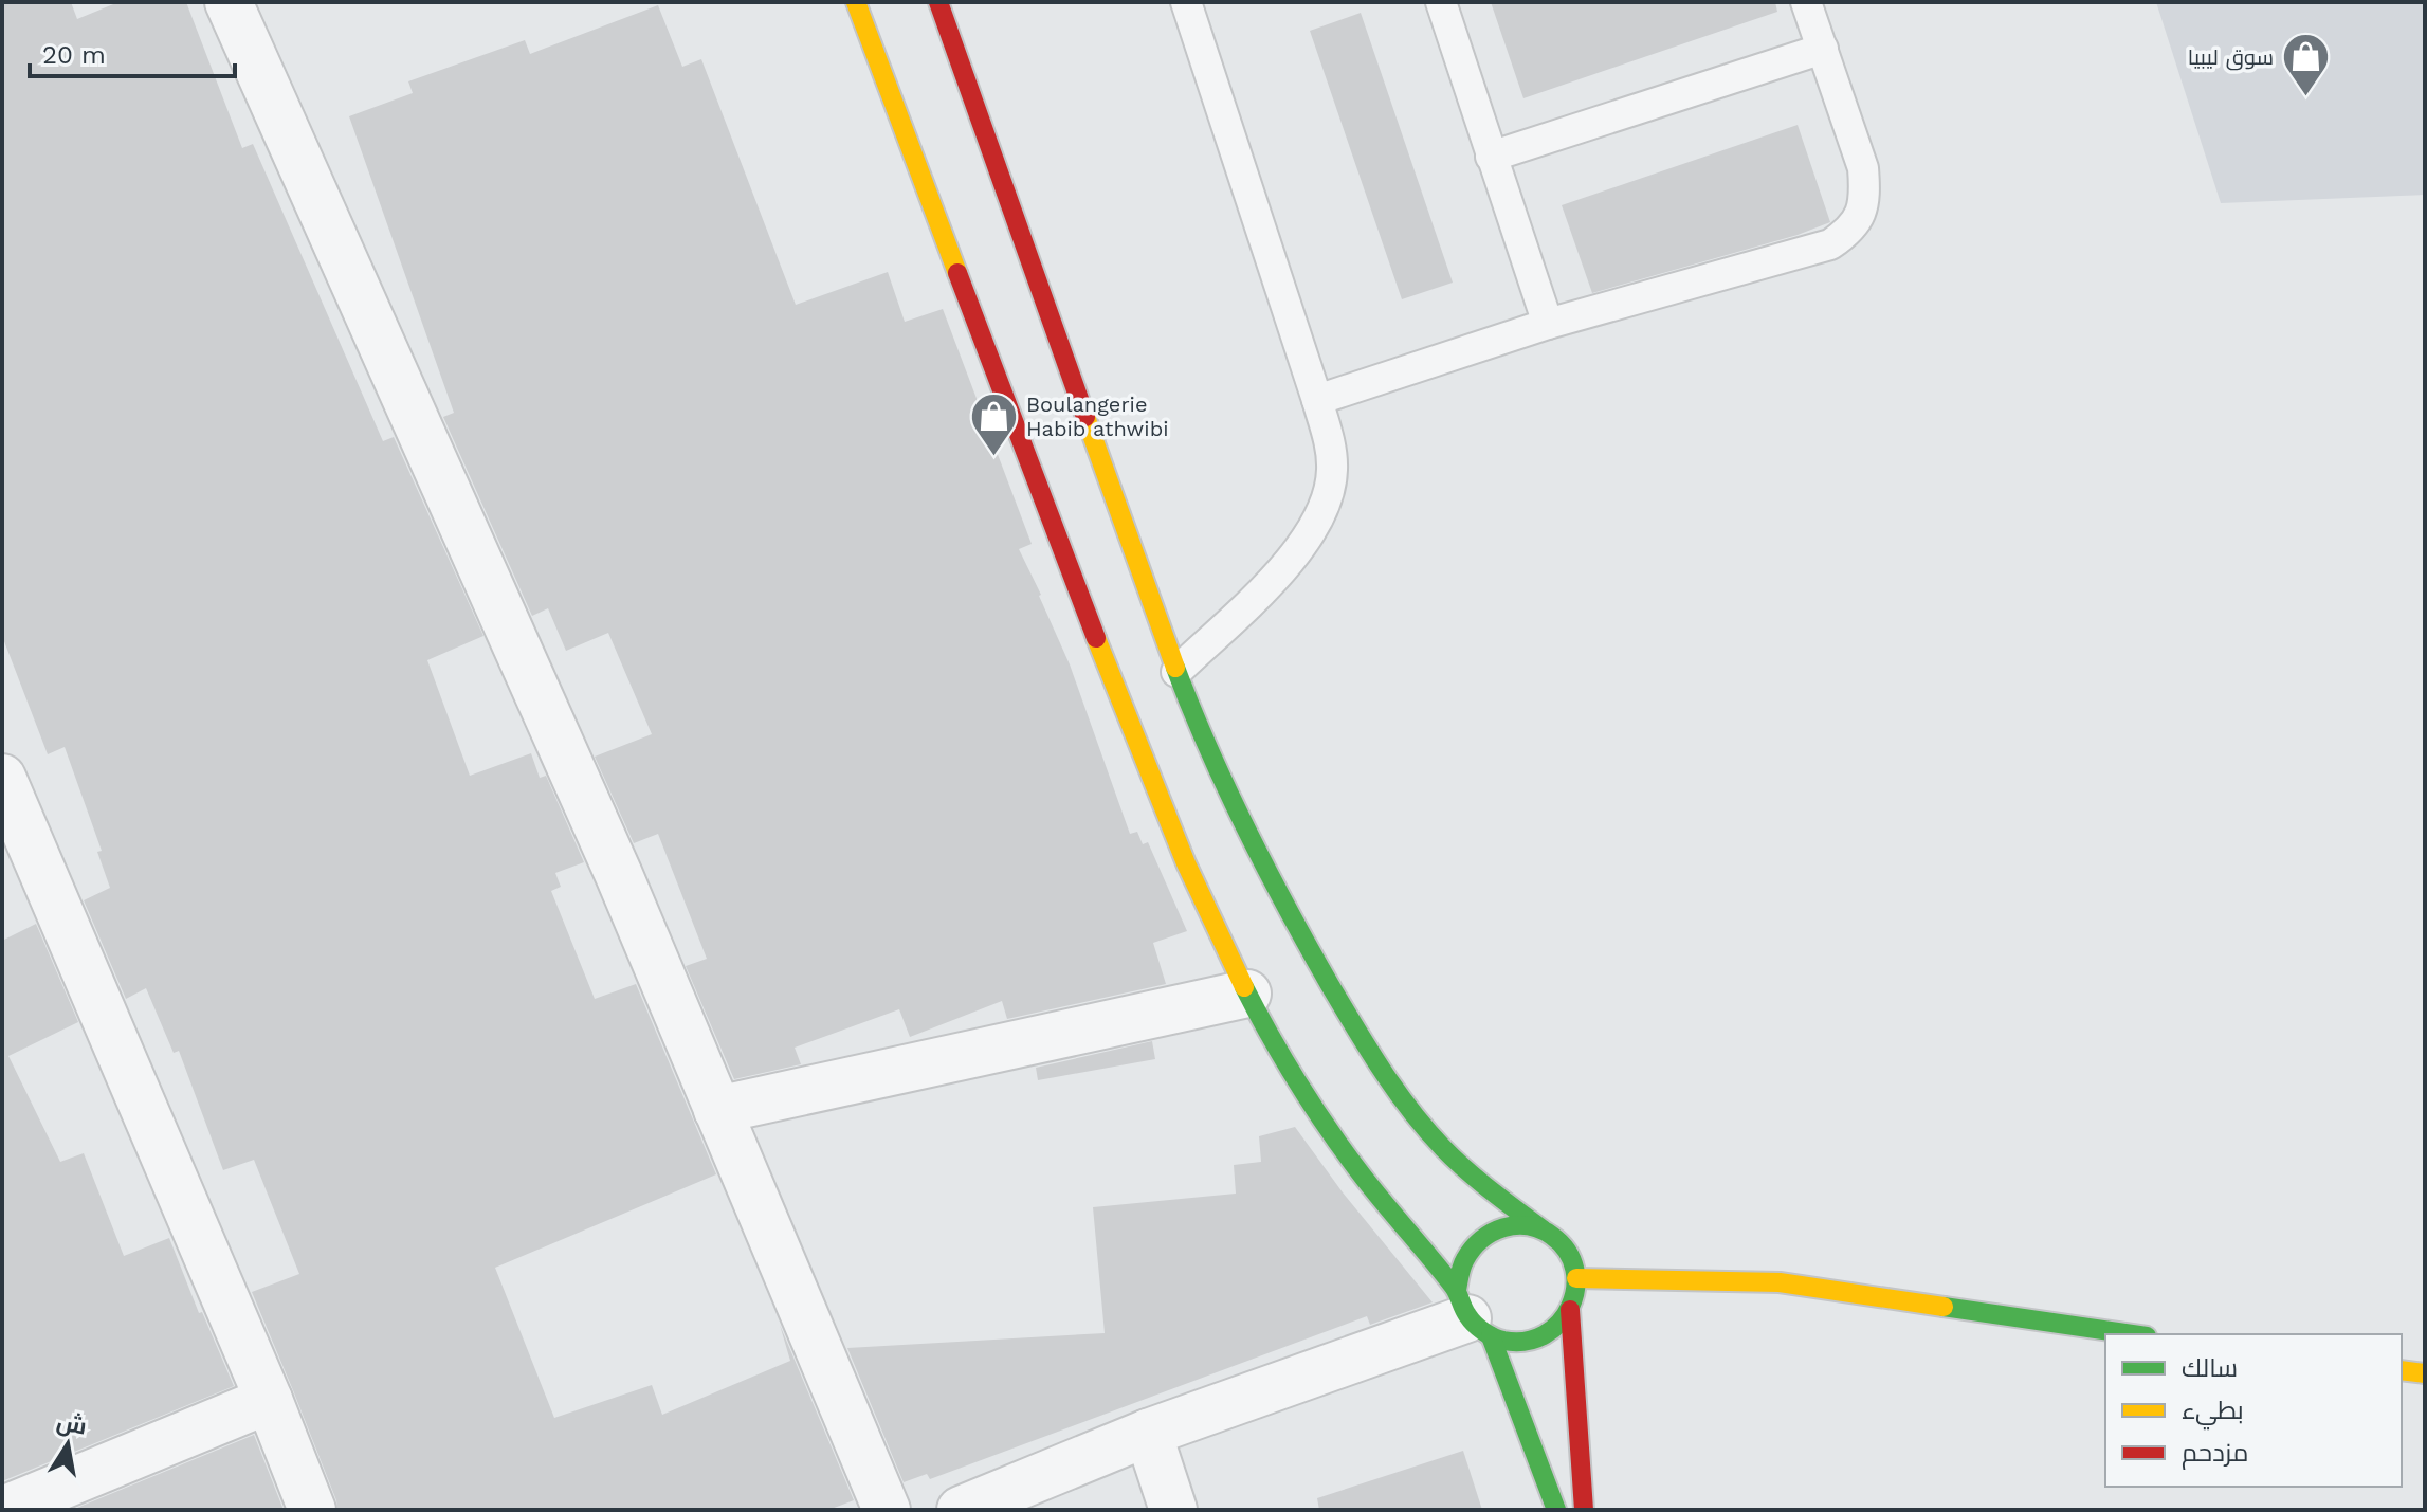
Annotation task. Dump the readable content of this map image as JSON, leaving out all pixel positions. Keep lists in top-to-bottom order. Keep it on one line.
{"places":{"shop":["سوق ليبيا","Boulangerie Habib athwibi"]},"legend":["سالك","بطيء","مزدحم"],"scale_bar":"20 m","north":"top"}
